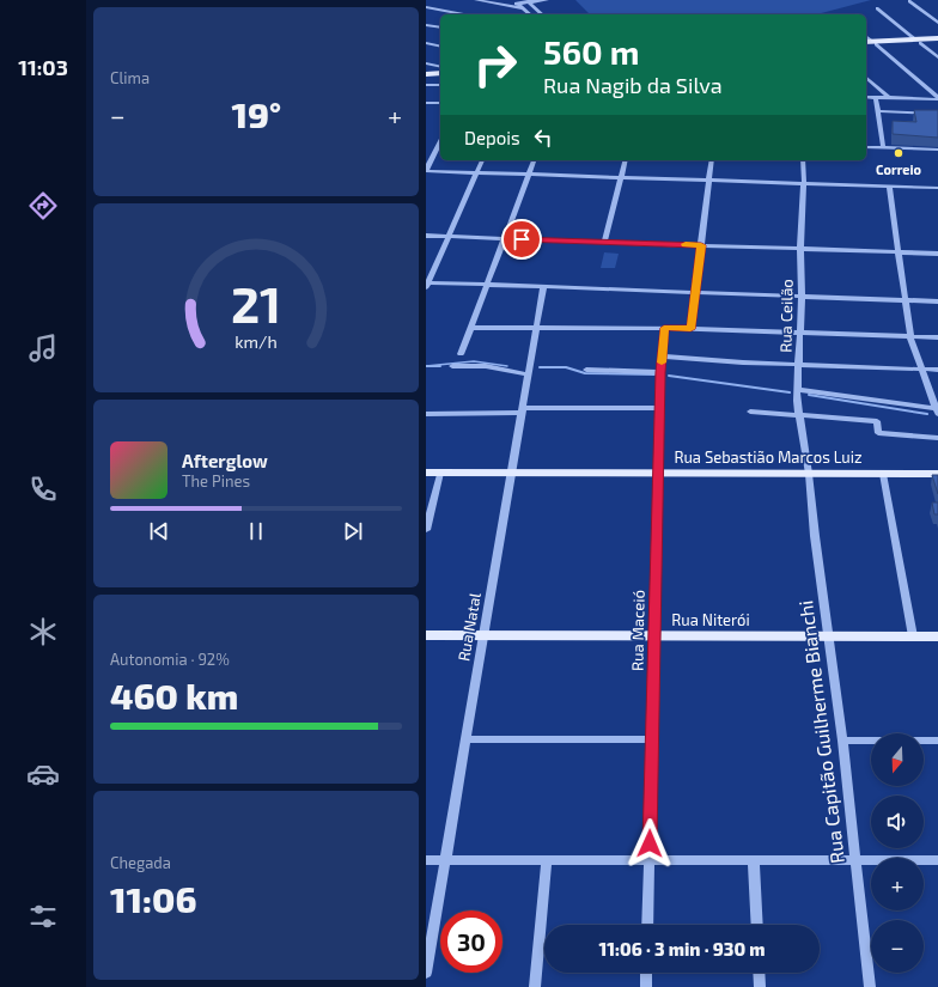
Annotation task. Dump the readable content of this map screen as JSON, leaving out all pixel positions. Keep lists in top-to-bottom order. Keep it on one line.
{"streets":{"main road":["Rua Sebastião Marcos Luiz","Rua Niterói"],"street":["Rua Ceilão","Rua Natal","Rua Maceió","Rua Capitão Guilherme Bianchi"]},"crossings":[["Rua Ceilão","Rua Sebastião Marcos Luiz"],["Rua Ceilão","Rua Capitão Guilherme Bianchi"],["Rua Sebastião Marcos Luiz","Rua Natal"],["Rua Sebastião Marcos Luiz","Rua Maceió"],["Rua Sebastião Marcos Luiz","Rua Capitão Guilherme Bianchi"],["Rua Niterói","Rua Natal"],["Rua Niterói","Rua Maceió"],["Rua Niterói","Rua Capitão Guilherme Bianchi"]],"places":["Correio"],"north":"bottom","page":{"tabs":"11:03","tile":["Clima",["Autonomia · 92%","460 km"],["Chegada","11:06"]],"turn":["560 m","Rua Nagib da Silva"],"heat":["−","19°","+"],"then":"Depois","song":["Afterglow","The Pines"],"map_buttons":["+","−"],"limit":"30","trip":"11:06 · 3 min · 930 m","gauge":["21","km/h"]}}
